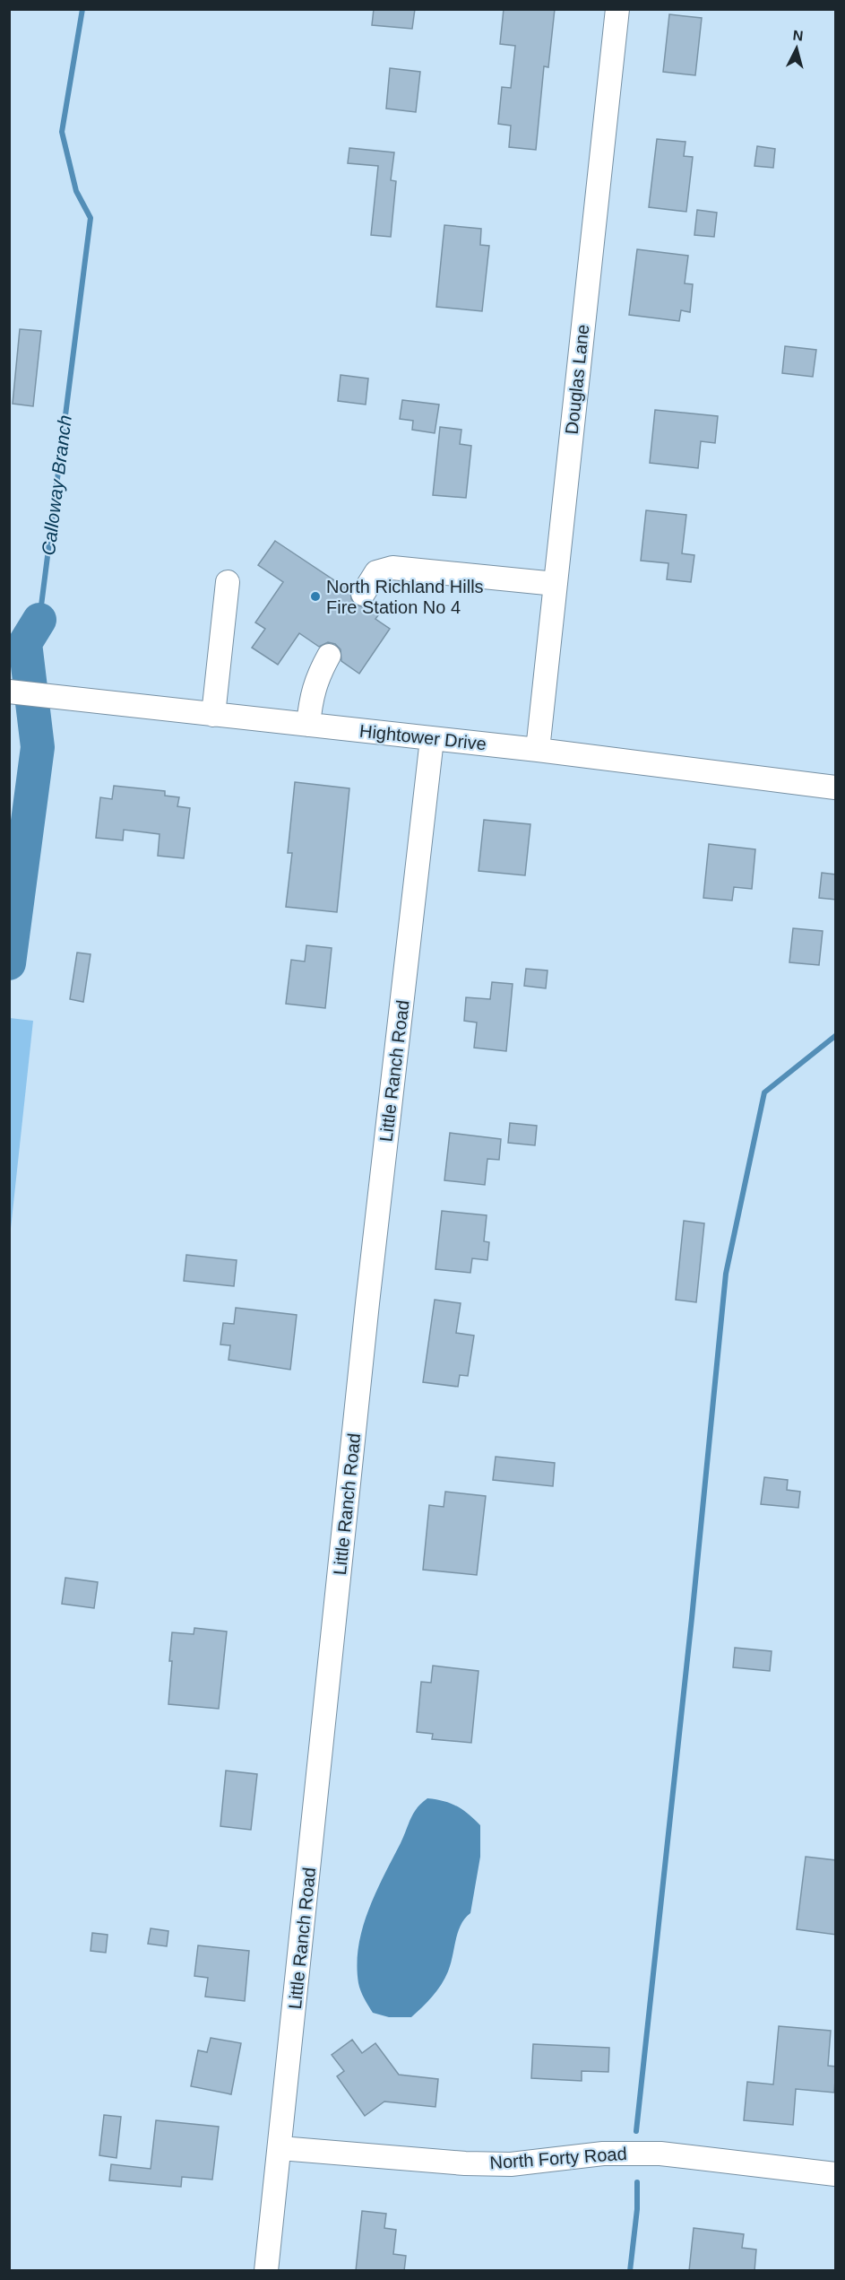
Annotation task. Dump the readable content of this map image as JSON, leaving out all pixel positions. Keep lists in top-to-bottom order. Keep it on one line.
{"streets":{"street":["Douglas Lane","Hightower Drive","Little Ranch Road","North Forty Road"]},"crossings":[["Douglas Lane","Hightower Drive"],["Hightower Drive","Little Ranch Road"],["Little Ranch Road","North Forty Road"]],"water":["Calloway Branch"],"places":["North Richland Hills Fire Station No 4"],"north":"top"}
